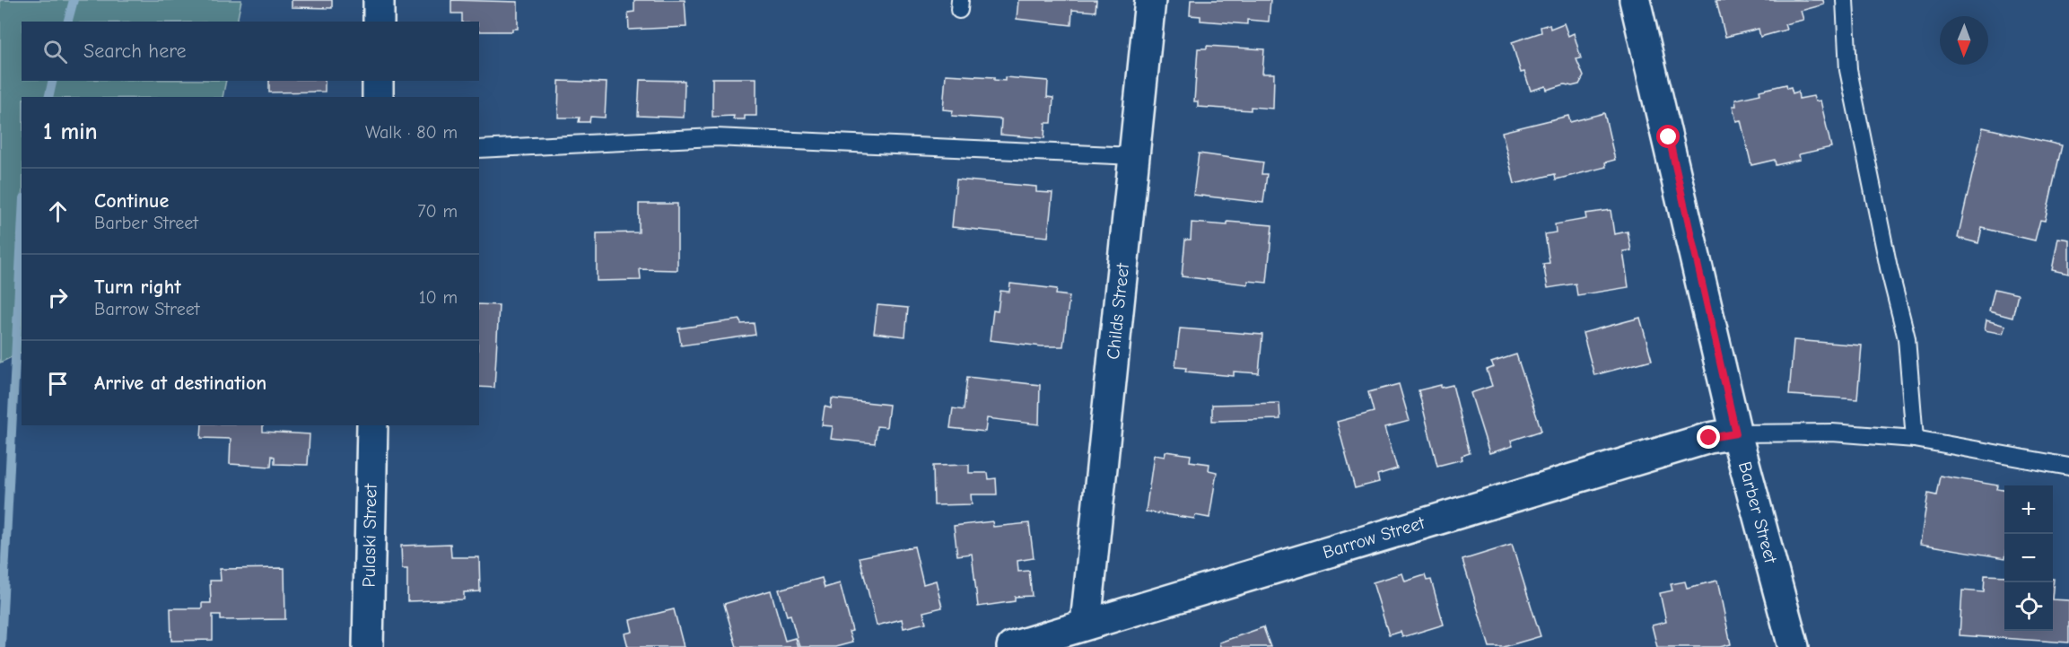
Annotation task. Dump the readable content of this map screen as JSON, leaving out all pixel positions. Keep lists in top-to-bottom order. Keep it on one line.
{"streets":{"street":["Childs Street","Barber Street","Pulaski Street","Barrow Street"]},"crossings":[["Childs Street","Barrow Street"],["Barber Street","Barrow Street"]],"north":"bottom","page":{"search":"Search here","heading":["1 min","Walk · 80 m"],"list":[["Continue","Barber Street","70 m"],["Turn right","Barrow Street","10 m"],"Arrive at destination"],"map_buttons":["+","−"]}}
